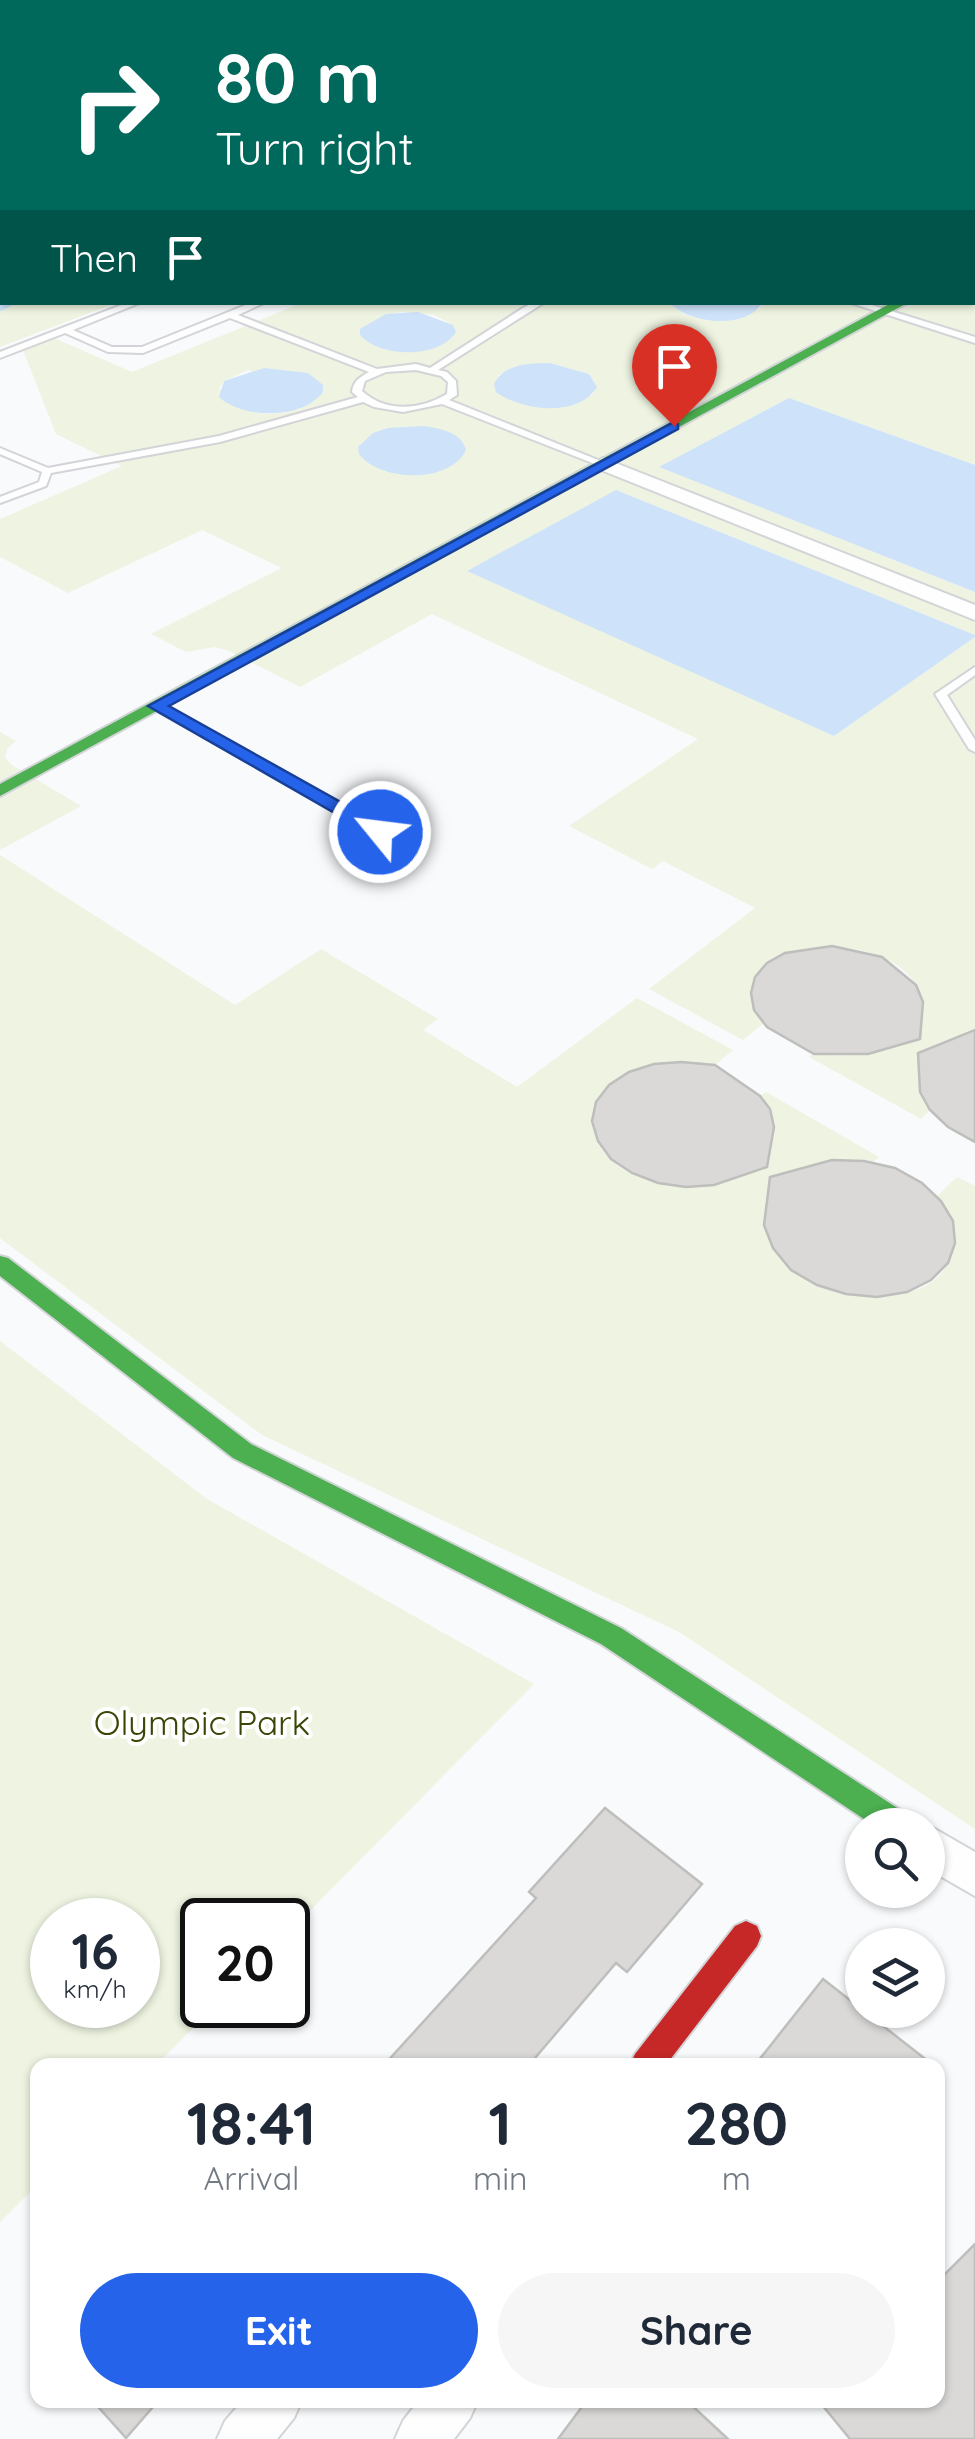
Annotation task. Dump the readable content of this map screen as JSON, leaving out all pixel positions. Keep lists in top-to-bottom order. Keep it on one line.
{"parks":["Olympic Park"],"page":{"turn":["80 m","Turn right"],"then":"Then","speed":"16 km/h","limit":"20","eta":["18:41","Arrival","1","min","280","m"],"buttons":["Exit","Share"]}}
